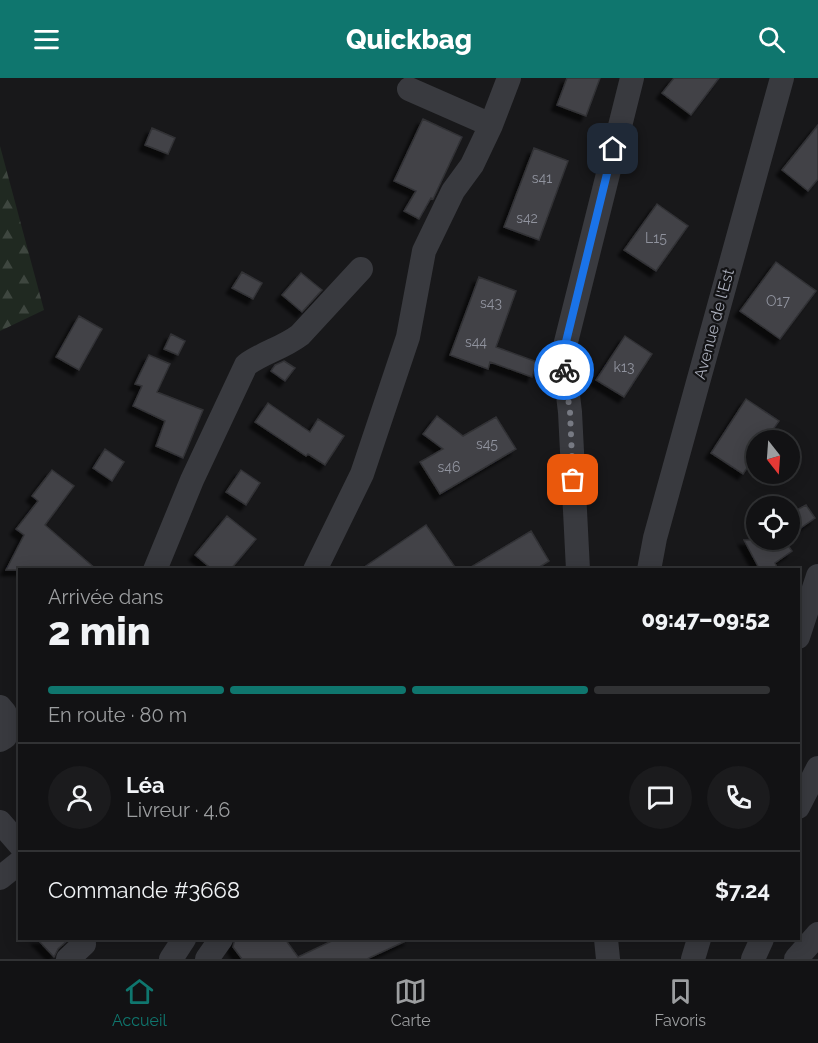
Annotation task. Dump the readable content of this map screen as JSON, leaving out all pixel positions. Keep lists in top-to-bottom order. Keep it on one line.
{"streets":{"street":["Avenue de l'Est"]},"house_numbers":["s41","s42","L15","O17","s43","s44","k13","s45","s46"],"north":"bottom","page":{"header":"Quickbag","heading":["2 min","Arrivée dans","09:47–09:52"],"panel":["Léa","Livreur · 4.6","Commande #3668","$7.24"],"bar":"En route · 80 m","tabs":["Accueil","Carte","Favoris"]}}
